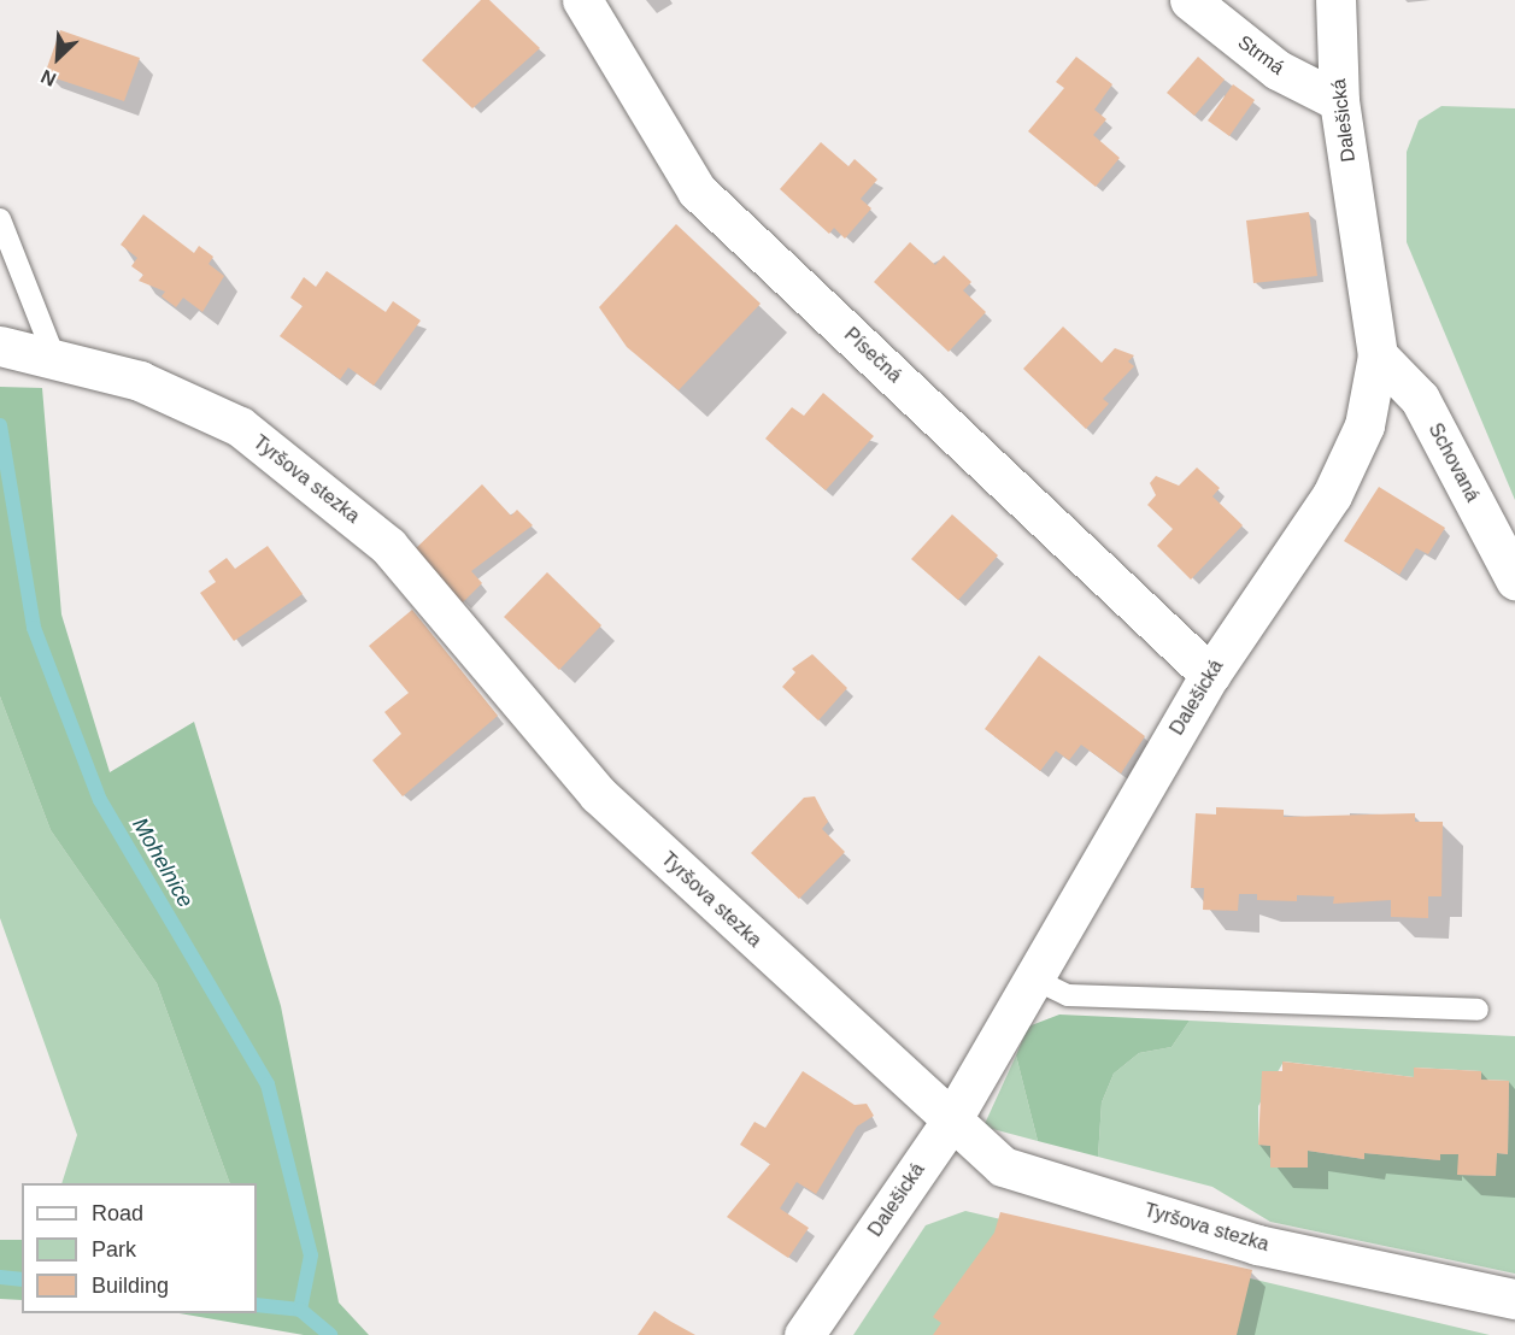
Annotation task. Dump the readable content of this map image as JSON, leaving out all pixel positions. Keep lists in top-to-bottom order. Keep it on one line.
{"streets":{"street":["Strmá","Dalešická","Písečná","Schovaná","Tyršova stezka"]},"crossings":[["Strmá","Dalešická"],["Dalešická","Písečná"],["Dalešická","Schovaná"],["Dalešická","Tyršova stezka"]],"water":["Mohelnice"],"legend":["Road","Park","Building"],"north":"bottom left"}
